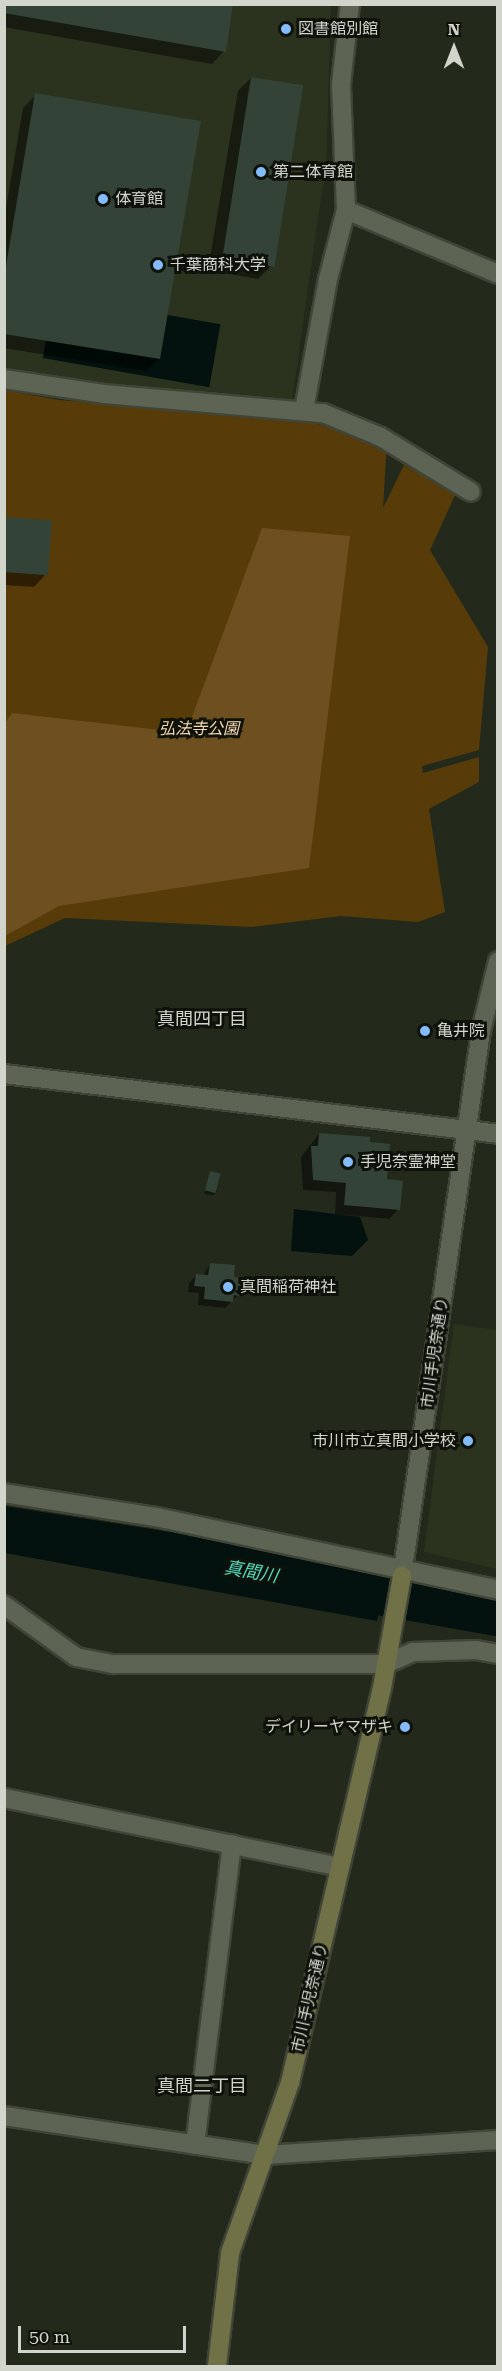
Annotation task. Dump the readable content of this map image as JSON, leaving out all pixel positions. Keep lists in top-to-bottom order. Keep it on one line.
{"streets":{"street":["市川手児奈通り"]},"districts":["真間四丁目","真間二丁目"],"water":["真間川"],"parks":["弘法寺公園"],"places":["図書館別館","第二体育館","体育館","千葉商科大学","亀井院","手児奈霊神堂","真間稲荷神社","市川市立真間小学校","デイリーヤマザキ"],"scale_bar":"50 m","north":"top"}
